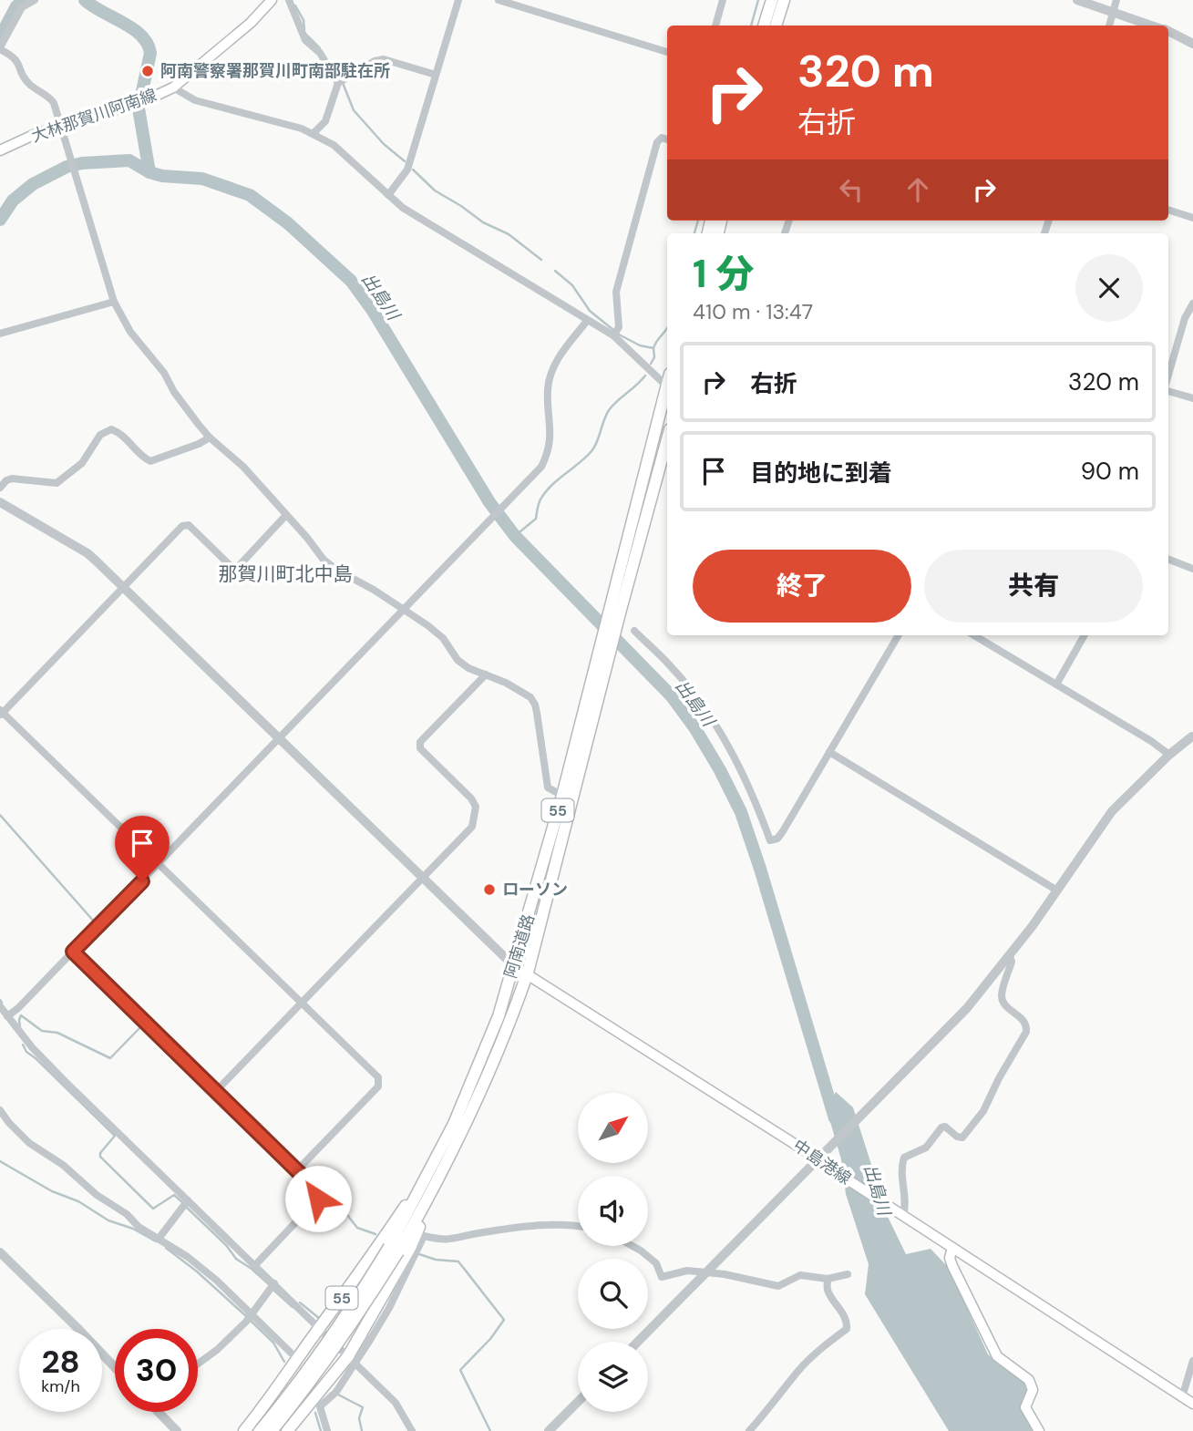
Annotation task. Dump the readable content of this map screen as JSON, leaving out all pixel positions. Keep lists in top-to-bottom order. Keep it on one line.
{"streets":{"highway":["55","阿南道路"],"main road":["大林那賀川阿南線","中島港線"]},"crossings":[["55","阿南道路"],["阿南道路","中島港線"]],"districts":["那賀川町北中島"],"water":["出島川"],"places":["阿南警察署那賀川町南部駐在所","ローソン"],"north":"top right","page":{"turn":["320 m","右折"],"heading":["1 分","410 m · 13:47"],"list":[{"name":"右折","value":"320 m"},{"name":"目的地に到着","value":"90 m"}],"buttons":["終了","共有"],"speed":"28 km/h","limit":"30"}}
